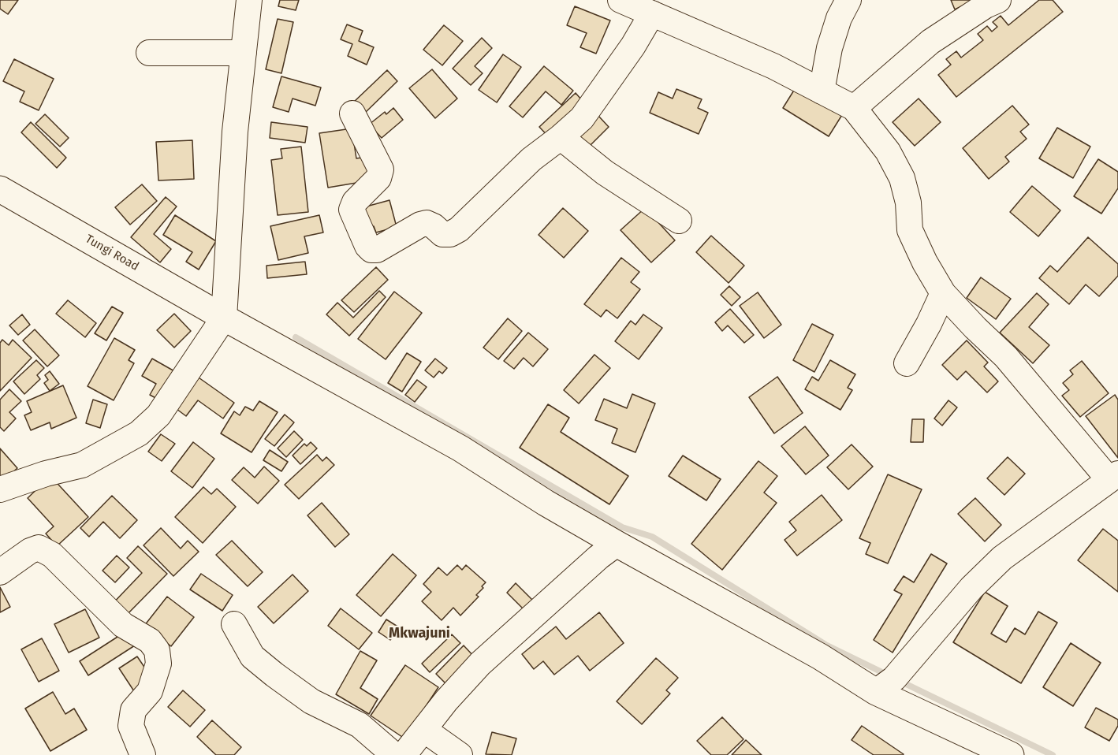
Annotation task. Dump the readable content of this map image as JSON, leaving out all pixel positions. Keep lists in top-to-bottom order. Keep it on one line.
{"streets":{"main road":["Tungi Road"]},"districts":["Mkwajuni"]}
